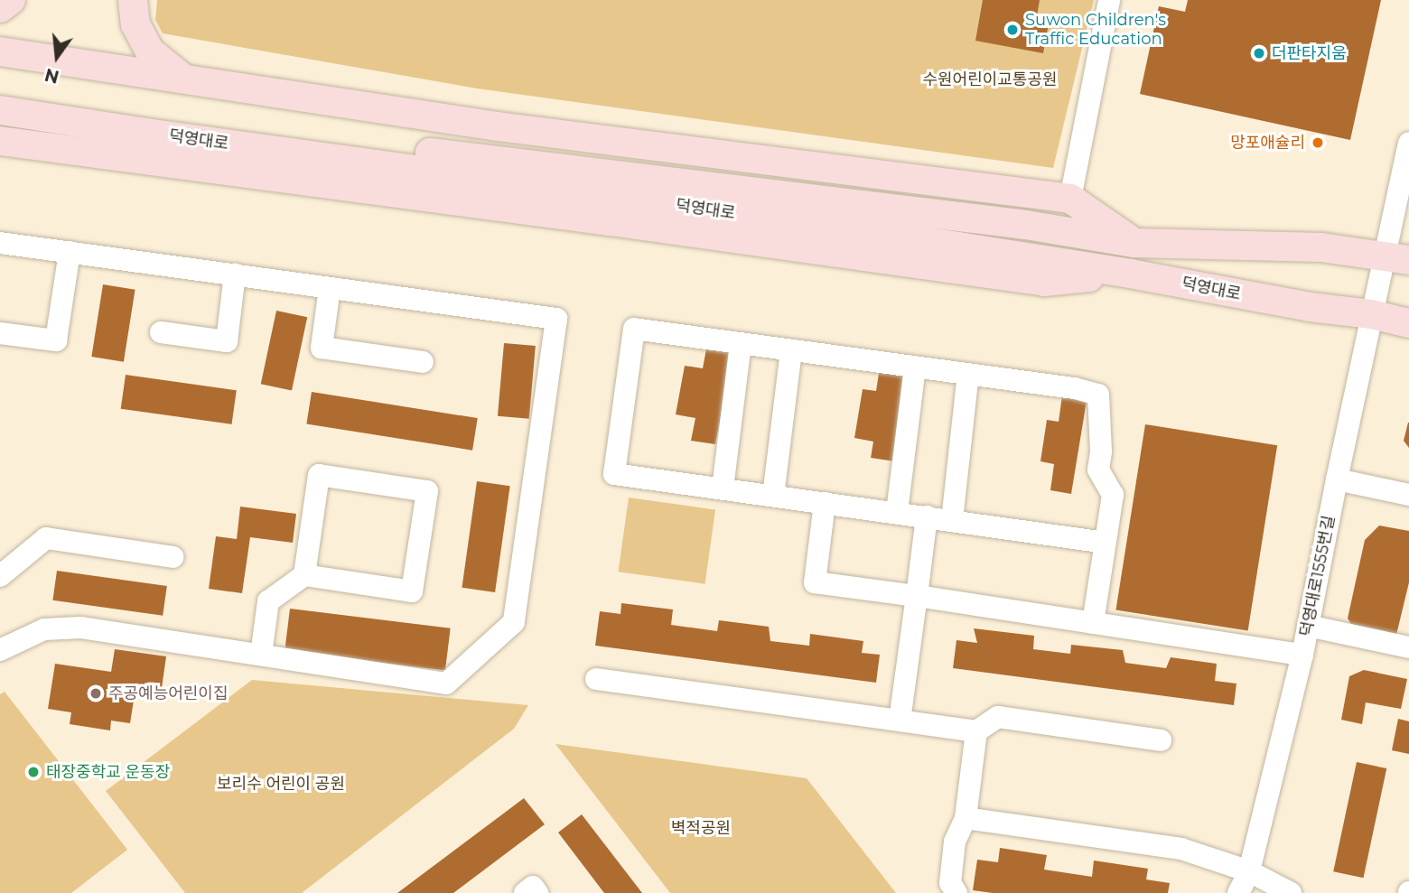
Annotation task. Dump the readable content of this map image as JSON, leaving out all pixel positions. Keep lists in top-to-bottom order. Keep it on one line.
{"streets":{"main road":["덕영대로"],"street":["덕영대로1555번길"]},"crossings":[["덕영대로","덕영대로1555번길"]],"parks":["수원어린이교통공원","보리수 어린이 공원","벽적공원"],"places":["Suwon Children's Traffic Education","더판타지움","망포애슐리","주공예능어린이집","태장중학교 운동장"],"north":"bottom"}
